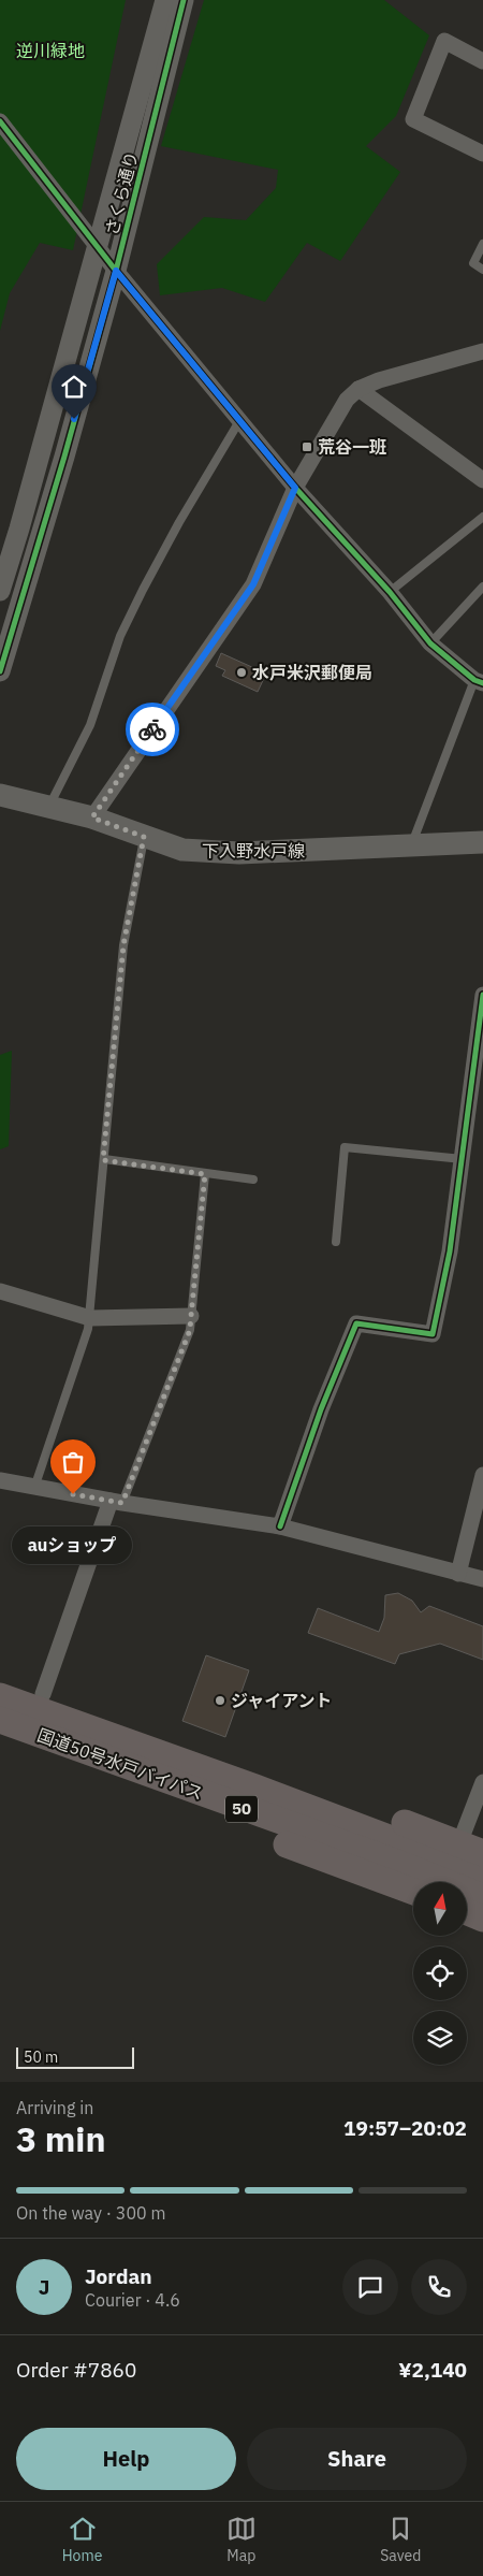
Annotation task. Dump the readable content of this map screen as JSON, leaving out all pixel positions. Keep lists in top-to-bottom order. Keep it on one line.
{"streets":{"highway":["国道50号水戸バイパス","50"],"main road":["下入野水戸線"],"street":["さくら通り"]},"parks":["逆川緑地"],"places":{"transit":["荒谷一班"],"other":["水戸米沢郵便局","auショップ","ジャイアント"]},"scale_bar":"50 m","north":"top","page":{"bubble":"auショップ","scale":"50 m","heading":["3 min","Arriving in","19:57–20:02"],"panel":["Jordan","Courier · 4.6","Order #7860","¥2,140"],"bar":"On the way · 300 m","round":"J","buttons":["Help","Share"],"tabs":["Home","Map","Saved"]}}
